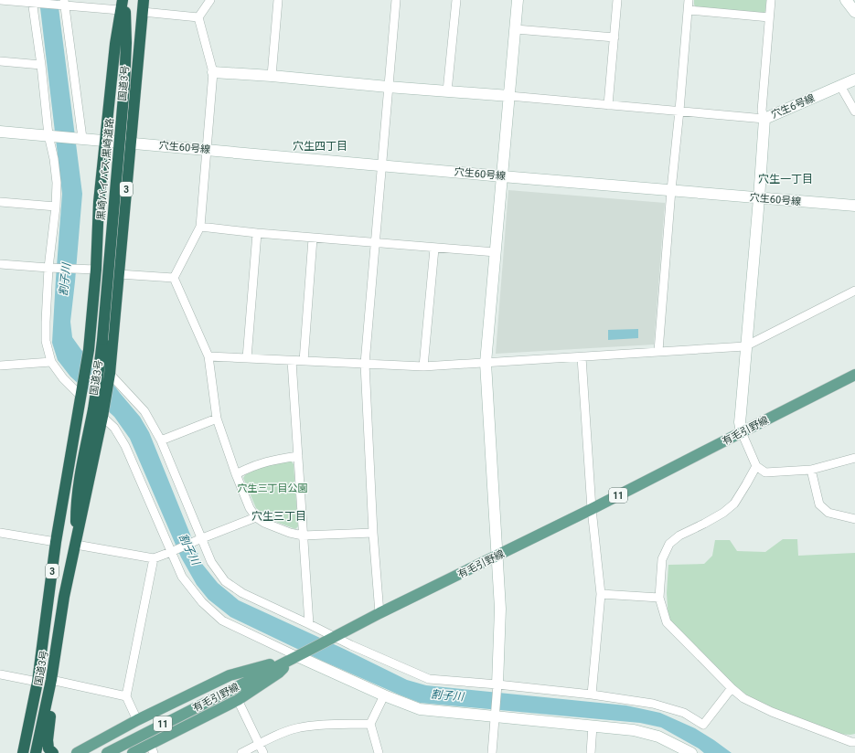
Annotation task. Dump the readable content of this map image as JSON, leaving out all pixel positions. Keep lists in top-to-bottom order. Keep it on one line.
{"streets":{"highway":["国道3号","黒崎バイパス;黒崎道路","3"],"main road":["有毛引野線","11"],"street":["穴生6号線","穴生60号線"]},"crossings":[["国道3号","穴生60号線"],["国道3号","黒崎バイパス;黒崎道路"],["穴生6号線","穴生60号線"],["穴生6号線","有毛引野線"]],"districts":["穴生四丁目","穴生一丁目","穴生三丁目"],"water":["割子川"],"parks":["穴生三丁目公園"]}
